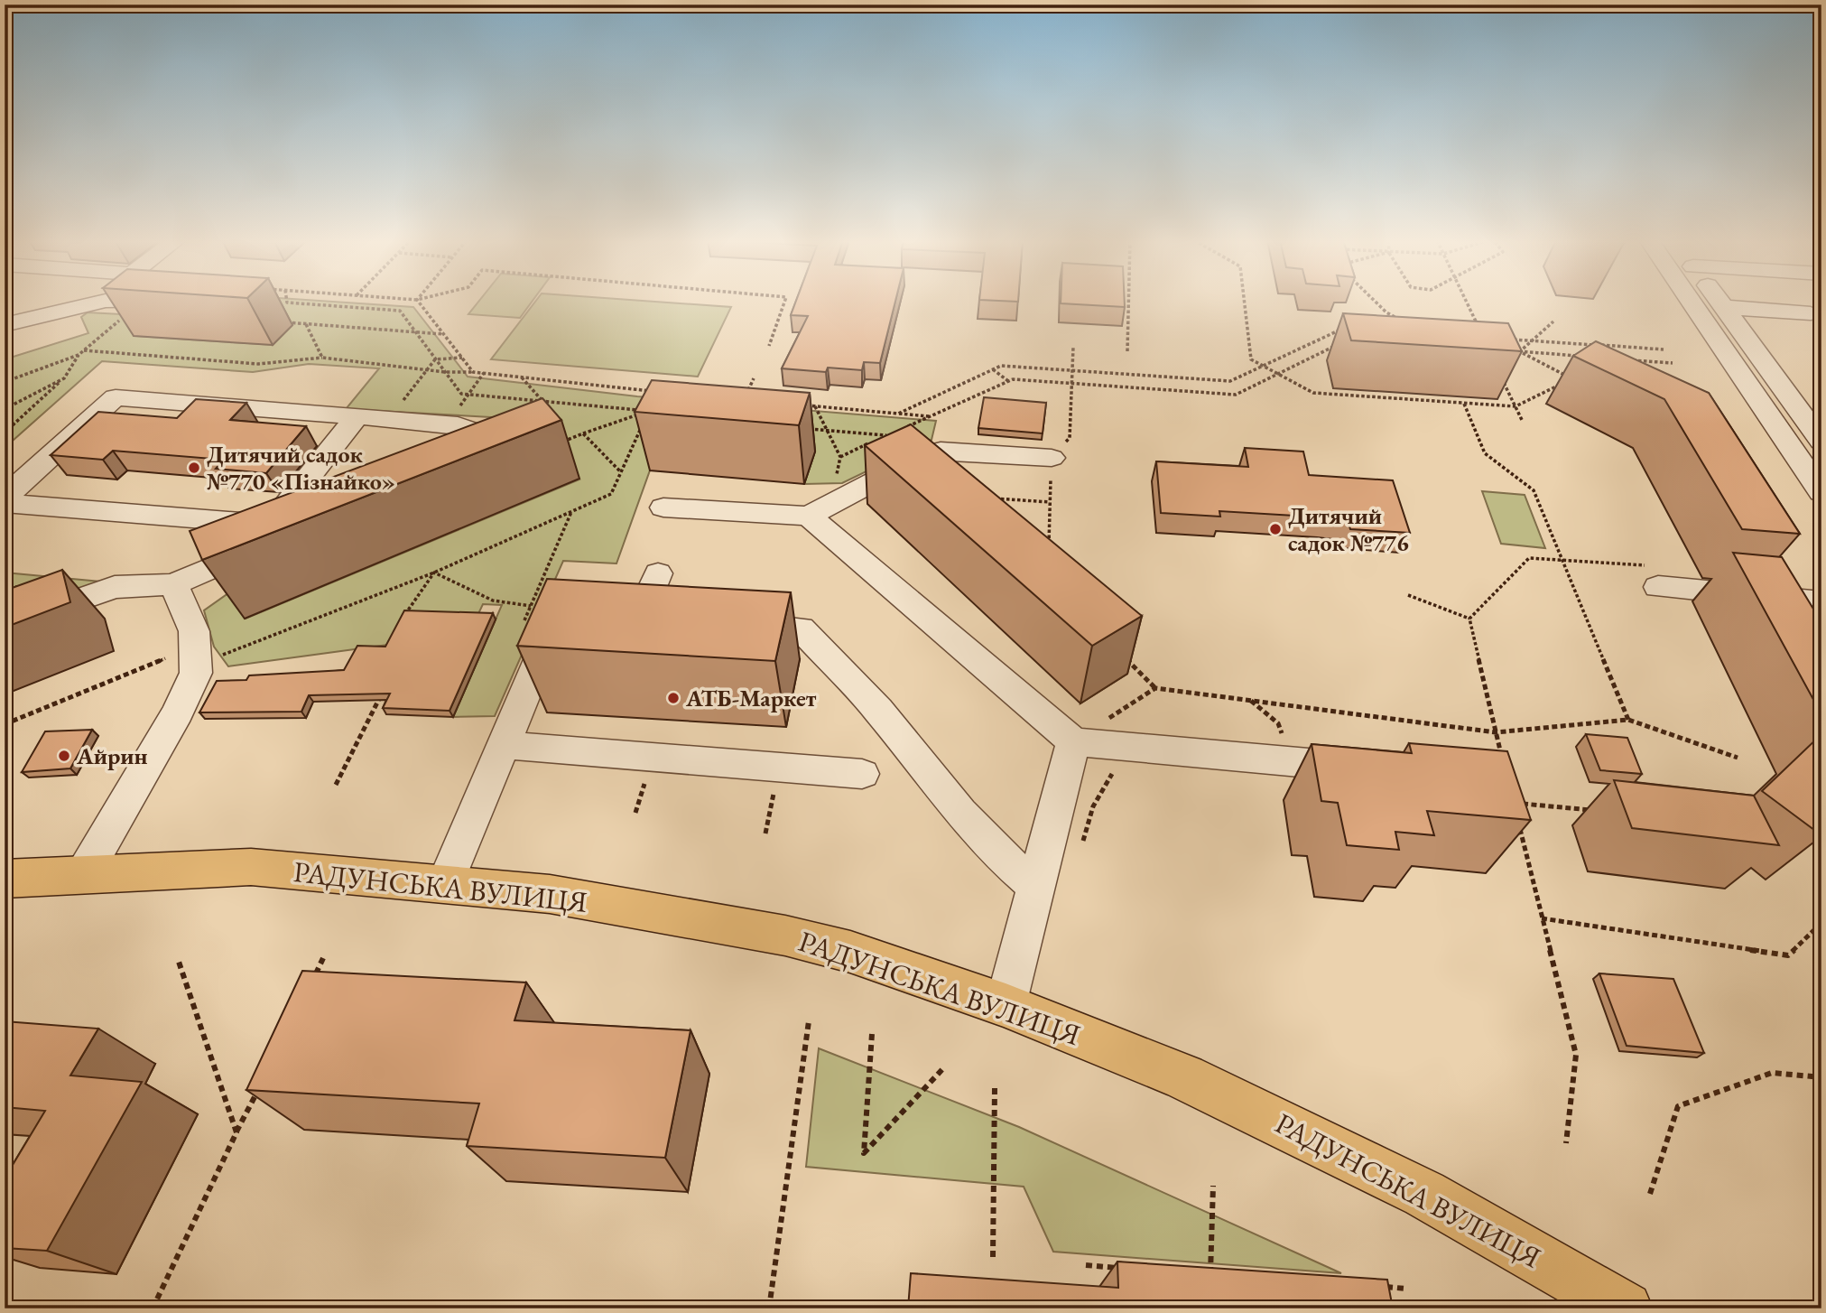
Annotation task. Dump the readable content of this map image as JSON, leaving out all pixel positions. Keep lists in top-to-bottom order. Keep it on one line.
{"streets":{"main road":["РАДУНСЬКА ВУЛИЦЯ"]},"places":["Дитячий садок №770 «Пізнайко»","Дитячий садок №776","АТБ-Маркет","Айрин"]}
